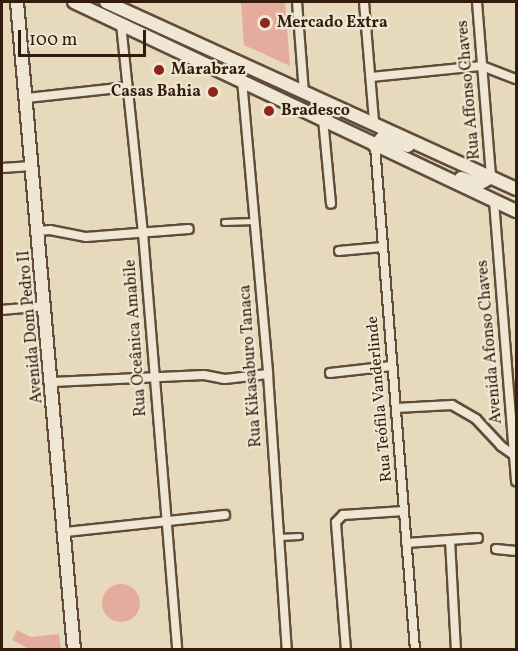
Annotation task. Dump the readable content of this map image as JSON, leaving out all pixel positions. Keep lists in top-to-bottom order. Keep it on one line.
{"streets":{"main road":["Avenida Dom Pedro II"],"street":["Rua Affonso Chaves","Rua Oceânica Amabile","Avenida Afonso Chaves","Rua Kikasaburo Tanaca","Rua Teófila Vanderlinde"]},"places":["Mercado Extra","Marabraz","Casas Bahia","Bradesco"],"scale_bar":"100 m"}
